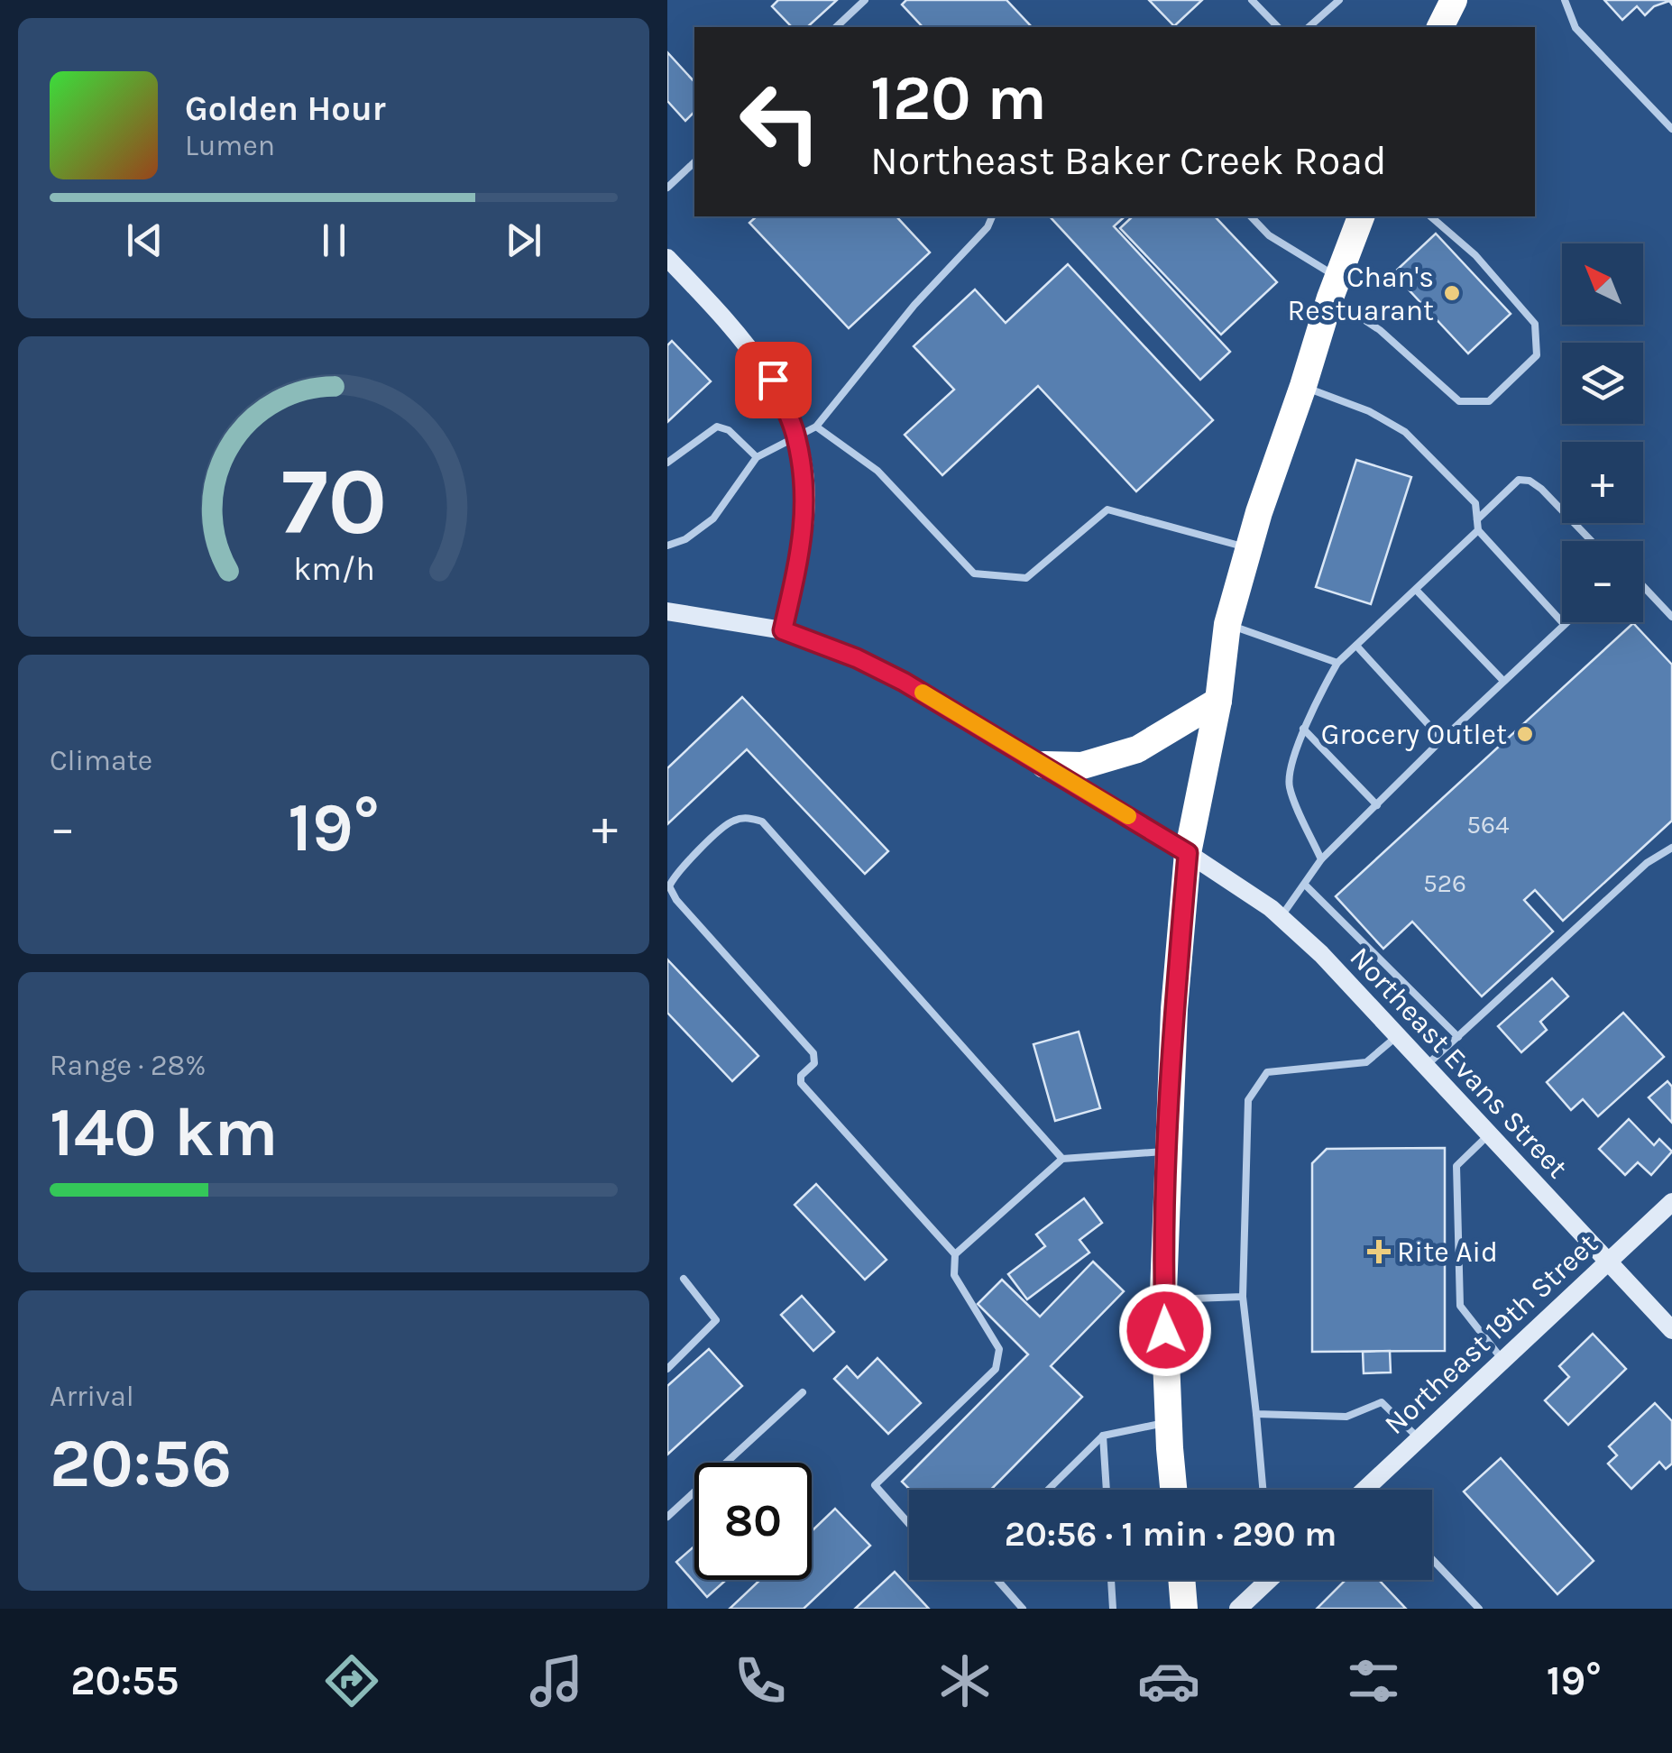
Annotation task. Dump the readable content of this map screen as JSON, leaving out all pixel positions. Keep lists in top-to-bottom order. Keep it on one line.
{"streets":{"street":["Northeast Evans Street","Northeast 19th Street"]},"crossings":[["Northeast Evans Street","Northeast 19th Street"]],"places":{"other":["Chan's Restuarant","Grocery Outlet"],"health":["Rite Aid"]},"house_numbers":["564","526"],"north":"top left","page":{"turn":["120 m","Northeast Baker Creek Road"],"song":["Golden Hour","Lumen"],"map_buttons":["+","−"],"tile":["Climate",["Range · 28%","140 km"],["Arrival","20:56"]],"heat":["−","19°","+"],"limit":"80","trip":"20:56 · 1 min · 290 m","tabs":["20:55","19°"],"gauge":["70","km/h"]}}
